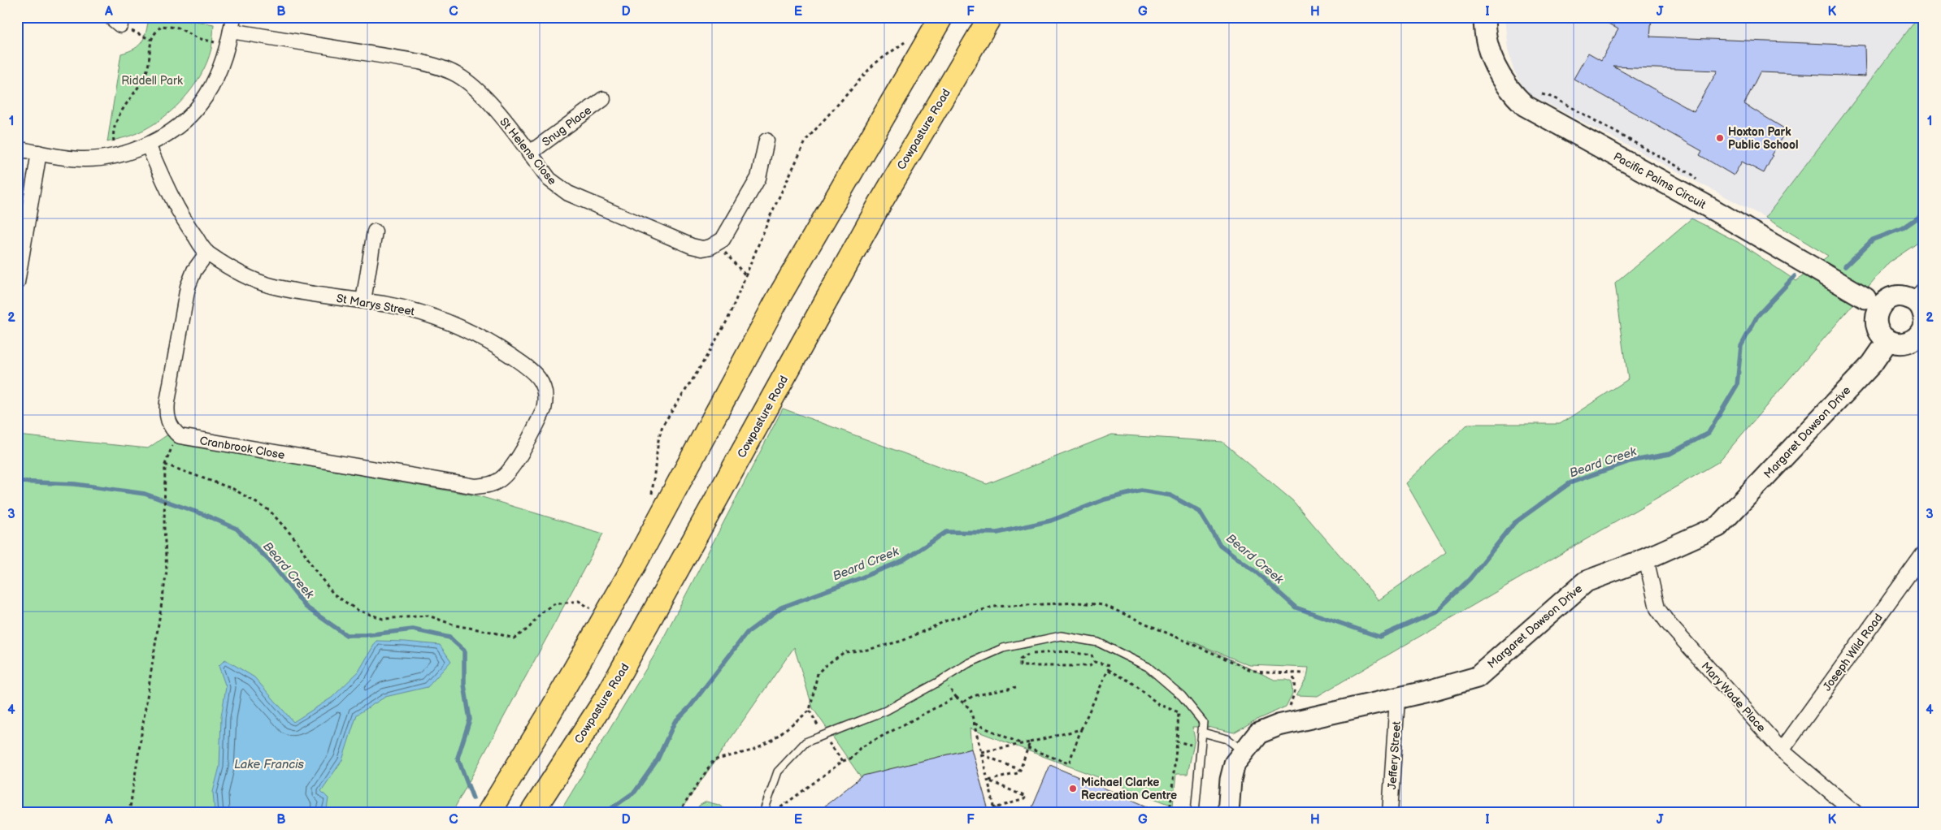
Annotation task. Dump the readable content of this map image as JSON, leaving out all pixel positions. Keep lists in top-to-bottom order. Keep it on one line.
{"streets":{"main road":["Cowpasture Road"],"street":["Snug Place","St Helens Close","Pacific Palms Circuit","St Marys Street","Margaret Dawson Drive","Cranbrook Close","Joseph Wild Road","Mary Wade Place","Jeffery Street"]},"crossings":[["Snug Place","St Helens Close"],["Pacific Palms Circuit","Margaret Dawson Drive"],["St Marys Street","Cranbrook Close"],["Margaret Dawson Drive","Mary Wade Place"],["Margaret Dawson Drive","Jeffery Street"],["Joseph Wild Road","Mary Wade Place"]],"water":["Beard Creek","Lake Francis"],"parks":["Riddell Park"],"places":["Hoxton Park Public School","Michael Clarke Recreation Centre"],"grid":{"columns":["A","B","C","D","E","F","G","H","I","J","K"],"rows":["1","2","3","4"]}}
